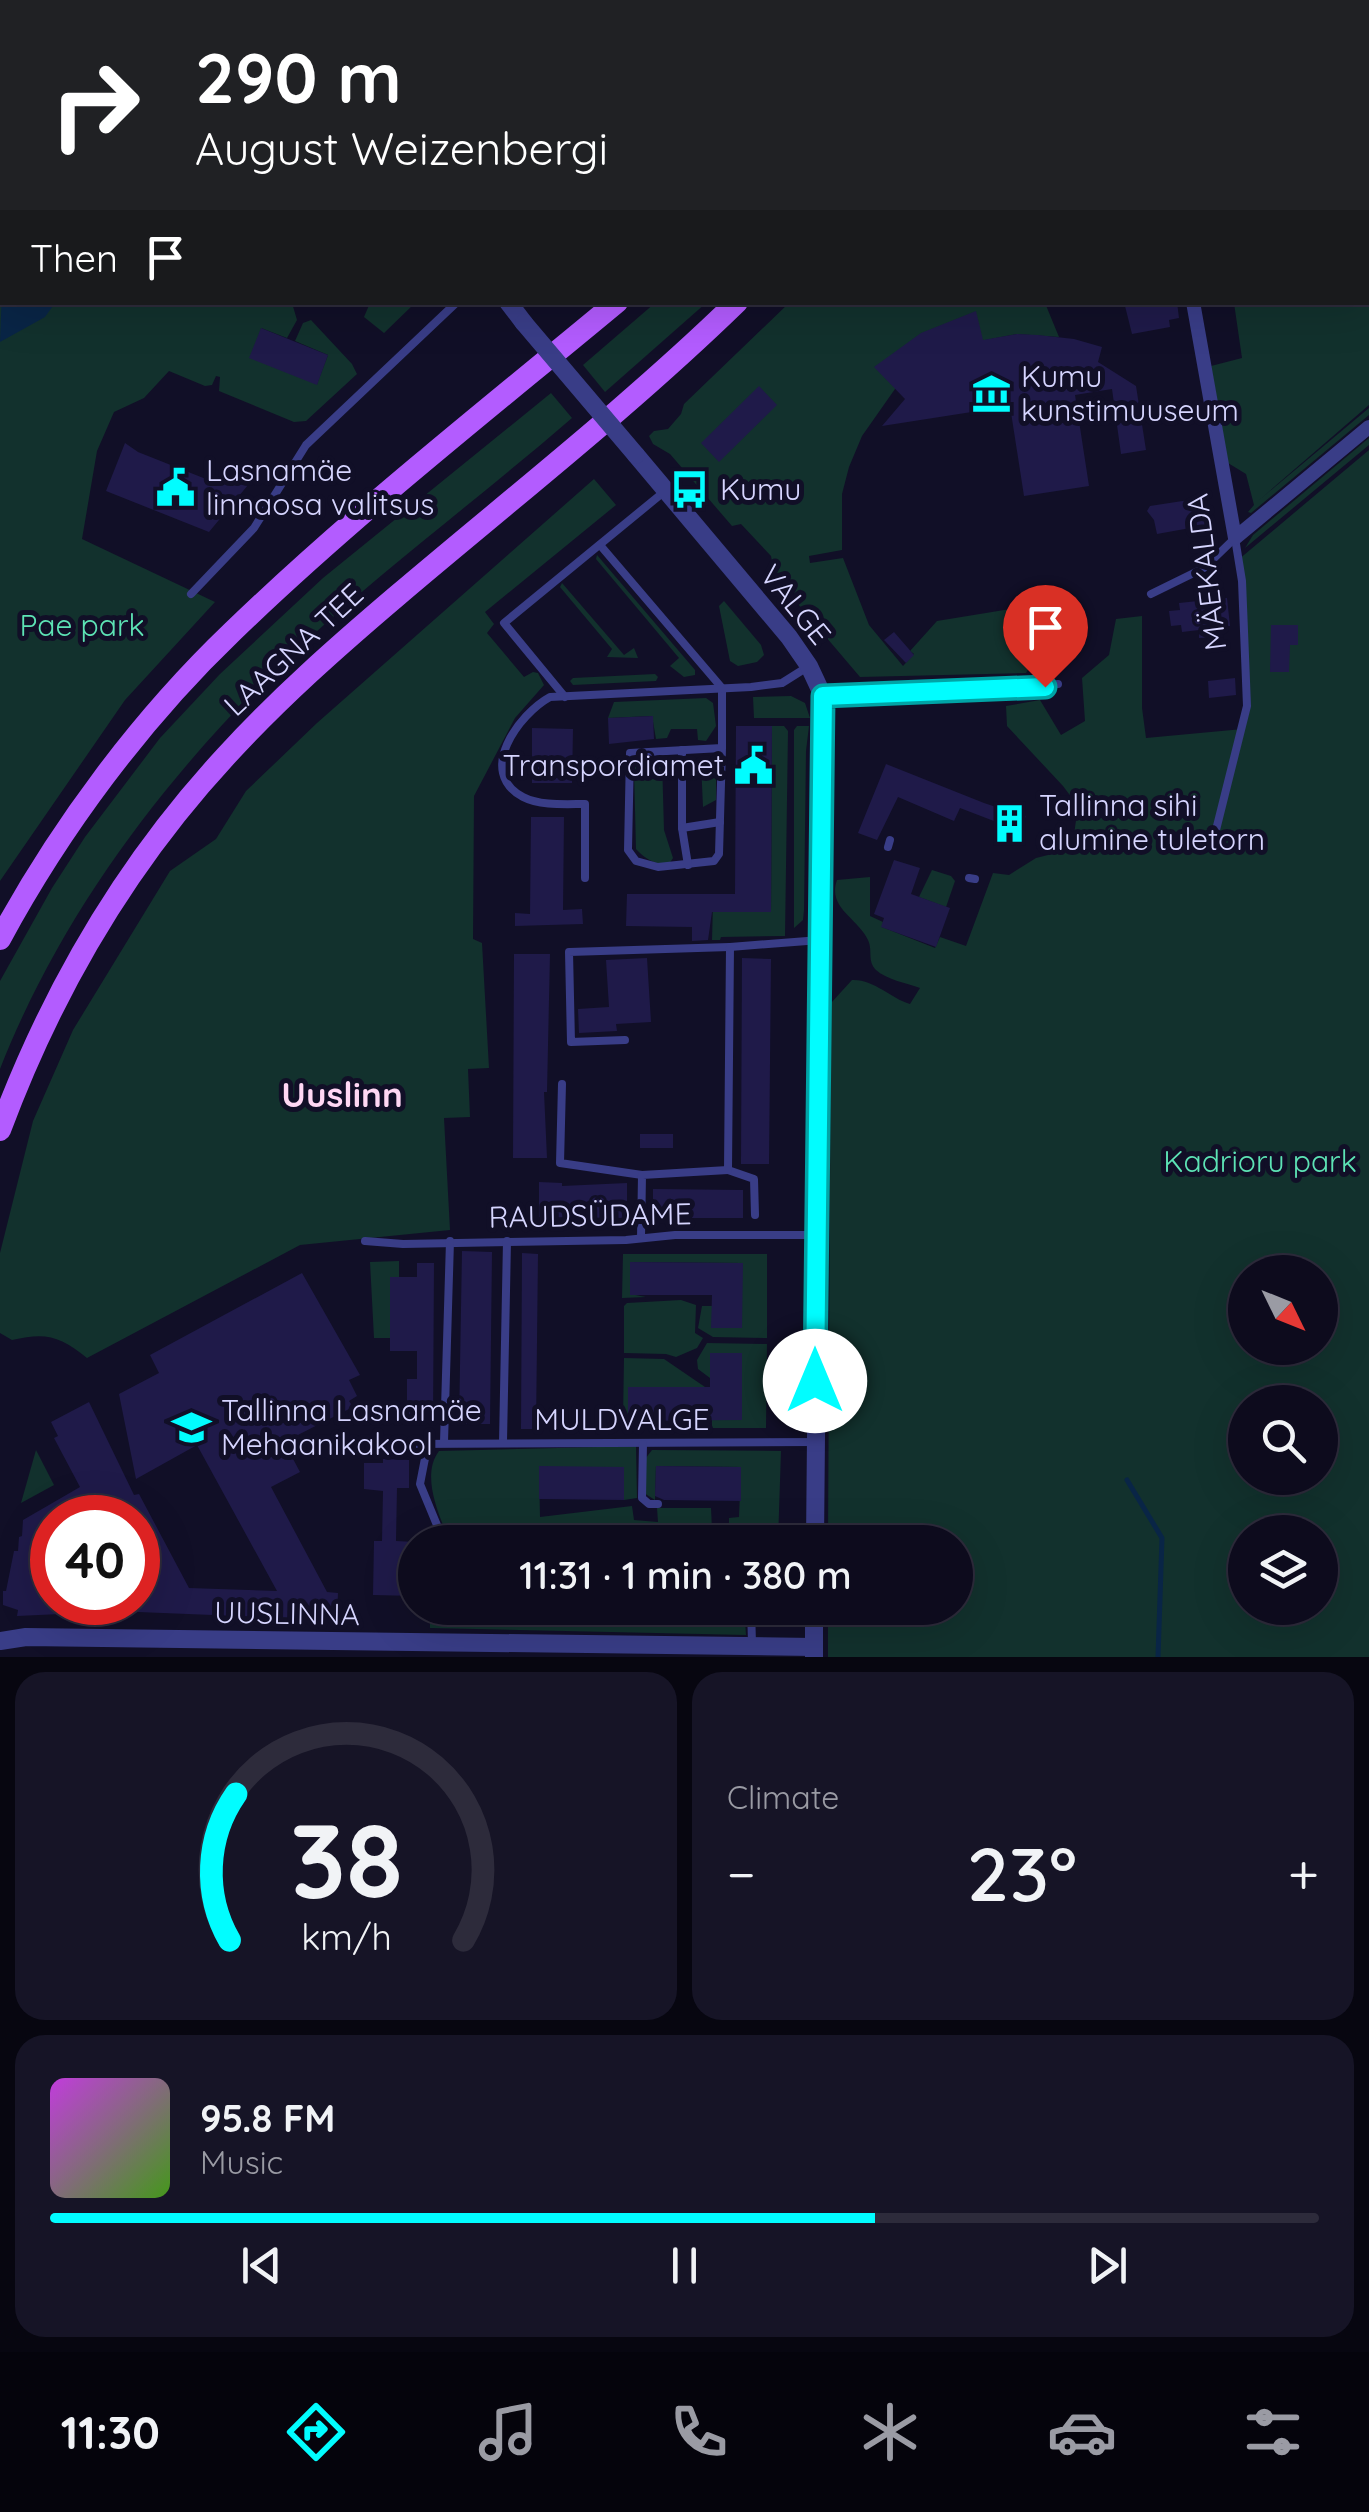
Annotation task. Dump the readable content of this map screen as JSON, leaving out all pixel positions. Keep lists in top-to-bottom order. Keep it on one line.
{"streets":{"main road":["LAAGNA TEE"],"street":["MÄEKALDA","VALGE","UUSLINNA"],"lane":["RAUDSÜDAME","MULDVALGE"]},"crossings":[["VALGE","RAUDSÜDAME"],["VALGE","MULDVALGE"]],"districts":["Uuslinn"],"parks":["Pae park","Kadrioru park"],"places":{"museum":["Kumu kunstimuuseum"],"public building":["Lasnamäe linnaosa valitsus","Transpordiamet"],"bus stop":["Kumu"],"building":["Tallinna sihi alumine tuletorn"],"school or university":["Tallinna Lasnamäe Mehaanikakool"]},"north":"bottom right","page":{"turn":["290 m","August Weizenbergi"],"then":"Then","limit":"40","trip":"11:31 · 1 min · 380 m","tile":"Climate","heat":["−","23°","+"],"song":["95.8 FM","Music"],"tabs":"11:30","gauge":["38","km/h"]}}
